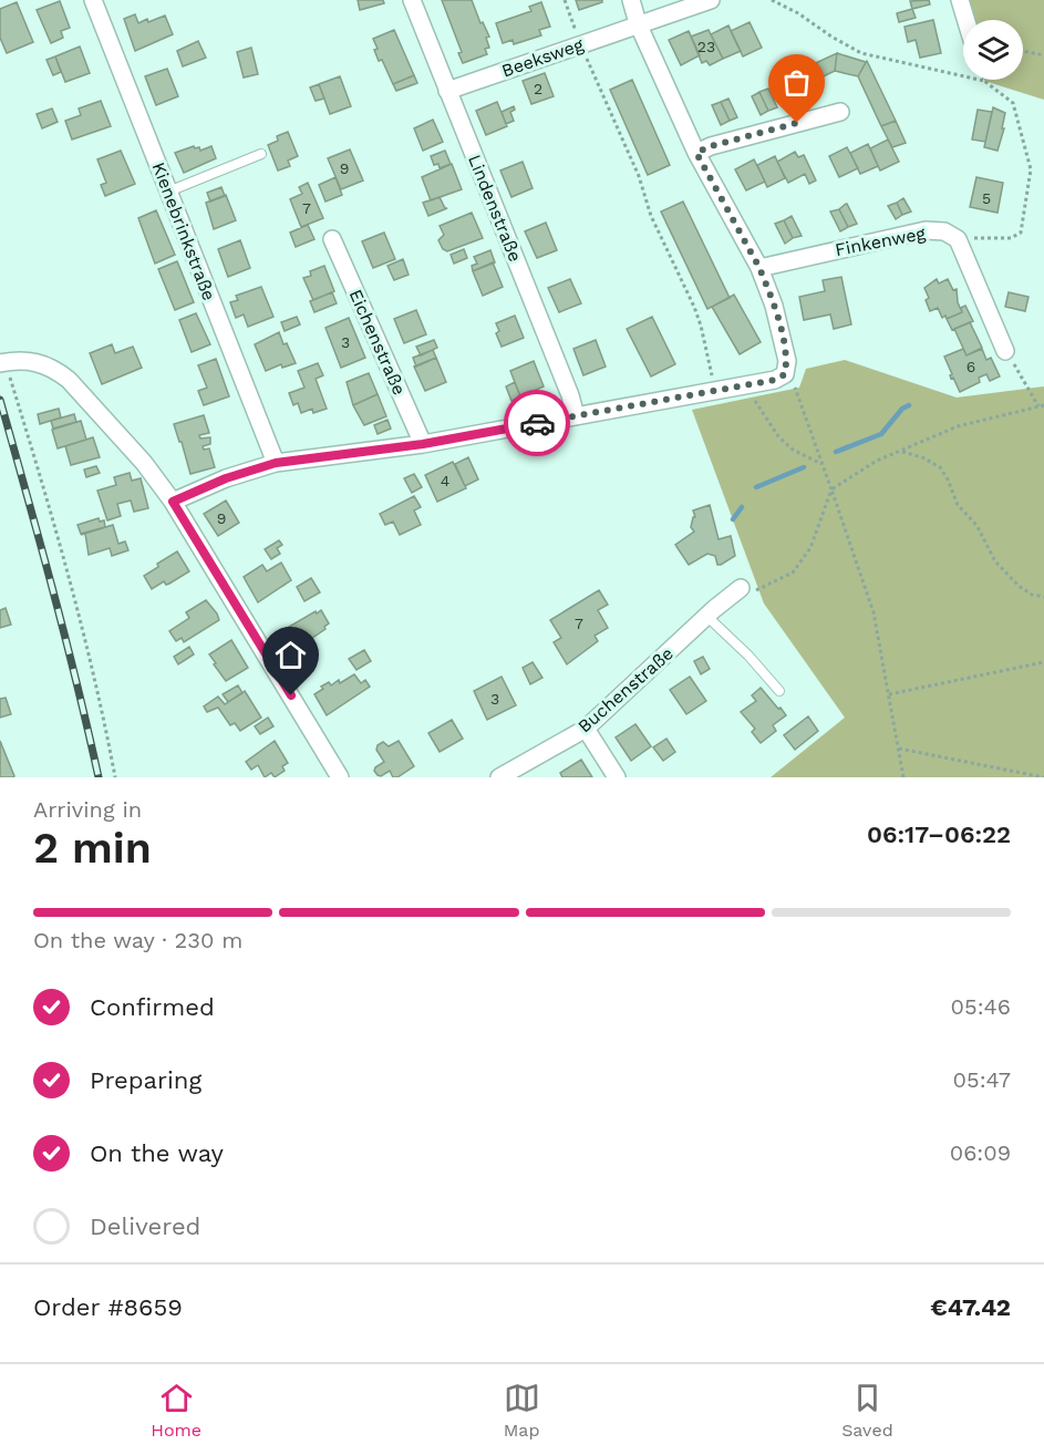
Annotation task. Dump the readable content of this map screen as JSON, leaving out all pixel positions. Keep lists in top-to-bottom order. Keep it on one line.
{"streets":{"street":["Beeksweg","Lindenstraße","Kienebrinkstraße","Finkenweg","Eichenstraße","Buchenstraße"]},"crossings":[["Beeksweg","Lindenstraße"]],"house_numbers":["23","2","9","5","7","3","6","4","9","7","3"],"page":{"heading":["2 min","Arriving in","06:17–06:22"],"panel":["Order #8659","€47.42"],"bar":"On the way · 230 m","list":[["Confirmed","05:46"],["Preparing","05:47"],["On the way","06:09"],"Delivered"],"tabs":["Home","Map","Saved"]}}
